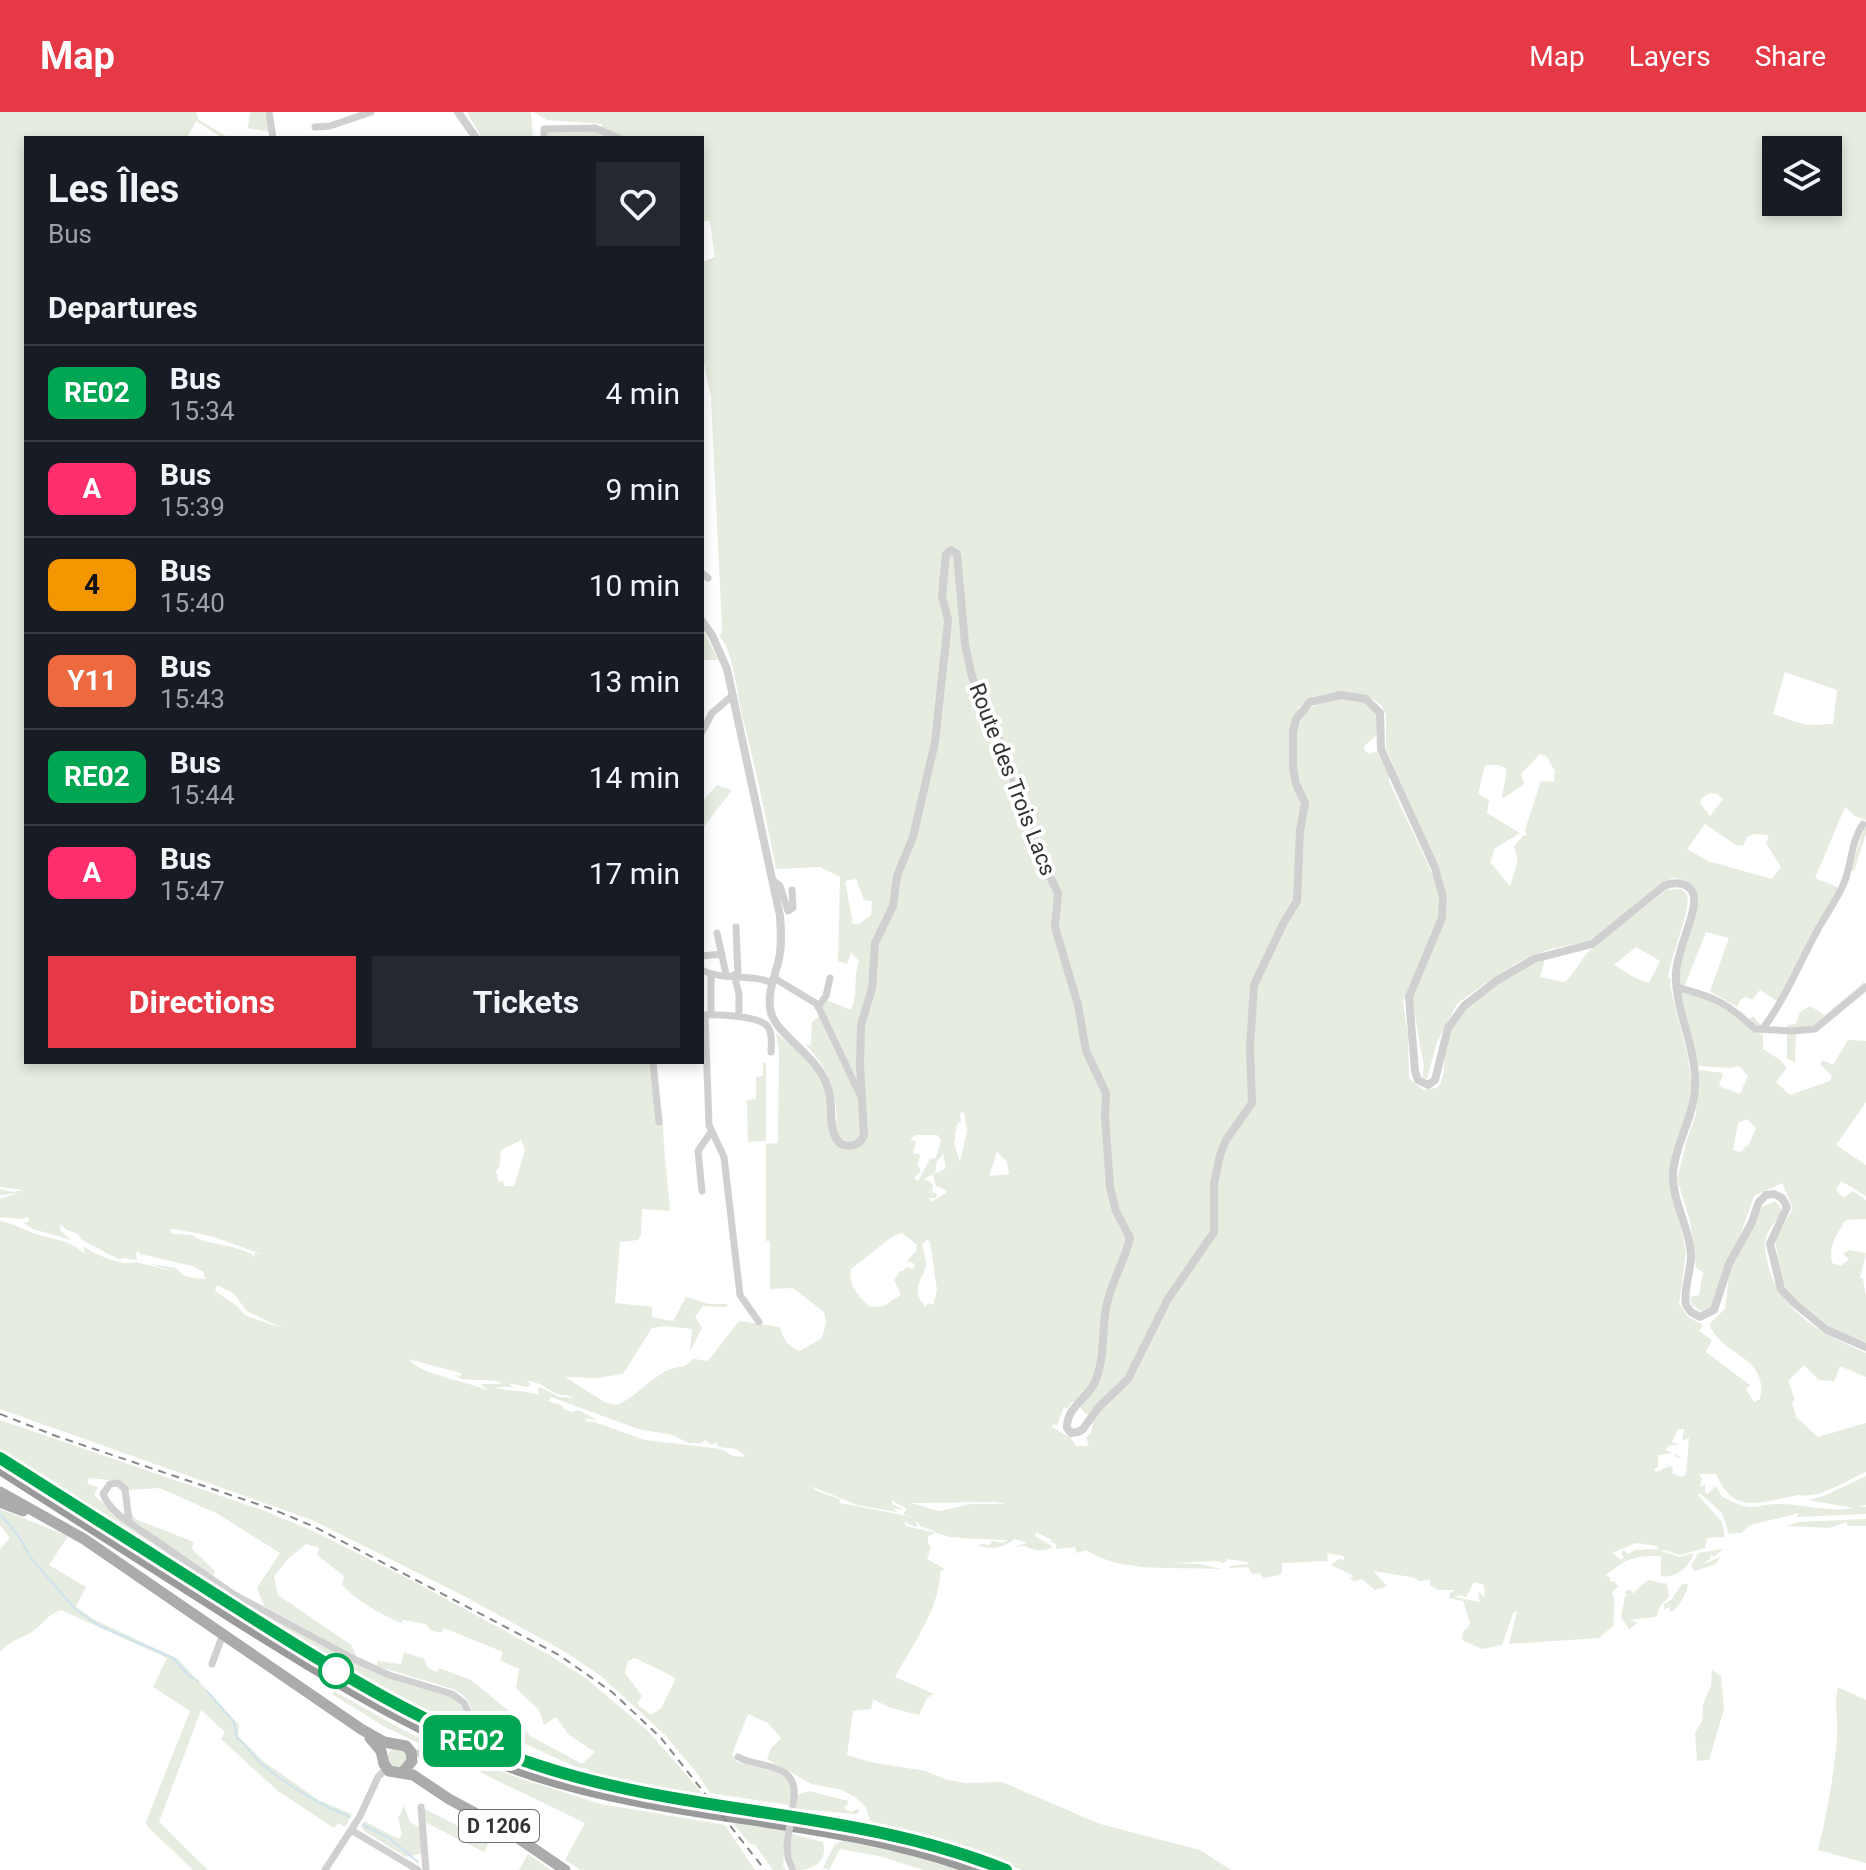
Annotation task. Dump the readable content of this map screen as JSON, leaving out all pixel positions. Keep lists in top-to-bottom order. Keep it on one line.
{"streets":{"main road":["D 1206"],"street":["Route des Trois Lacs"]},"lines":["bus line RE02"],"page":{"header":"Map","nav":["Map","Layers","Share"],"on_map":"RE02","heading":[["Les Îles","Bus"],"Departures"],"list":[{"mark":"RE02","name":"Bus","note":"15:34","value":"4 min"},{"mark":"A","name":"Bus","note":"15:39","value":"9 min"},{"mark":"4","name":"Bus","note":"15:40","value":"10 min"},{"mark":"Y11","name":"Bus","note":"15:43","value":"13 min"},{"mark":"RE02","name":"Bus","note":"15:44","value":"14 min"},{"mark":"A","name":"Bus","note":"15:47","value":"17 min"}],"buttons":["Directions","Tickets"]}}
